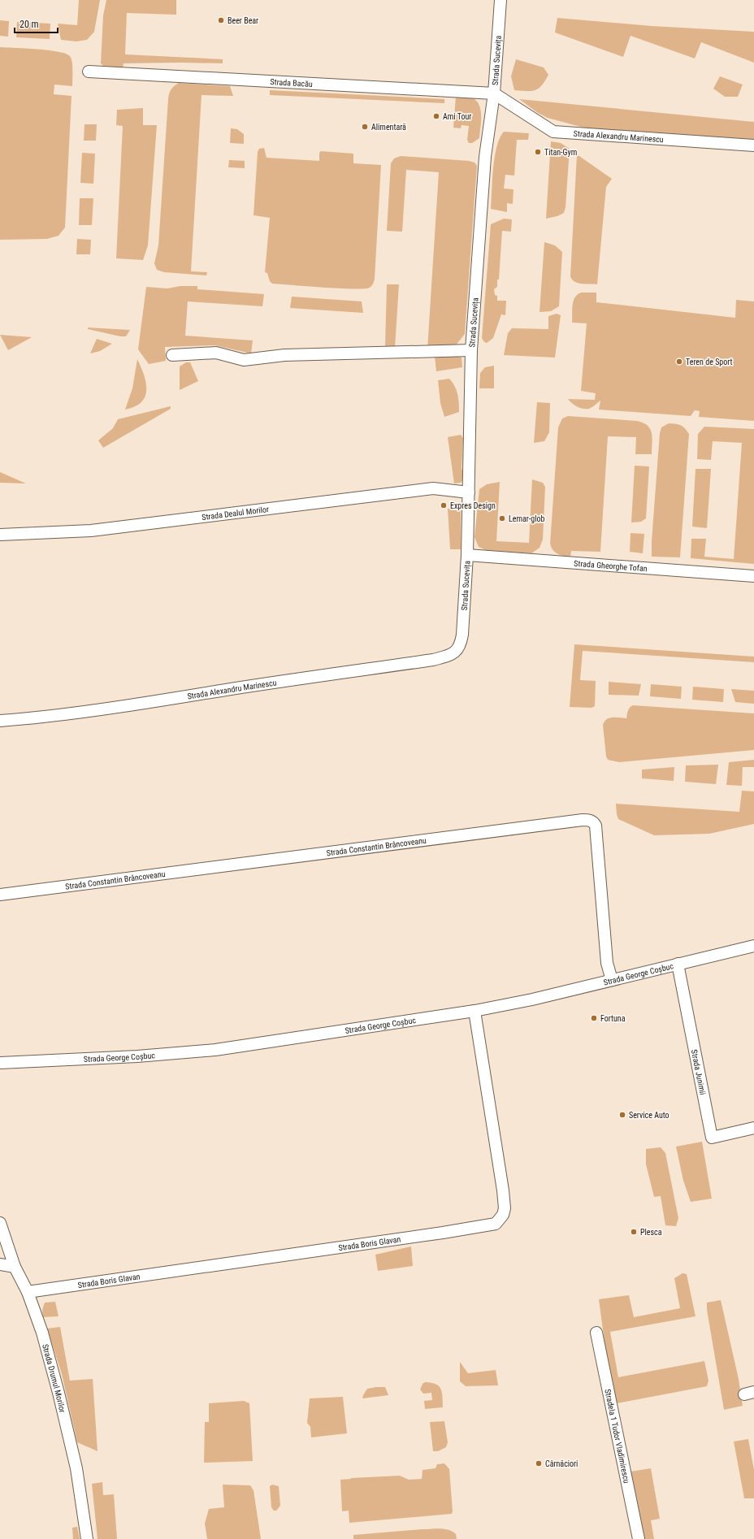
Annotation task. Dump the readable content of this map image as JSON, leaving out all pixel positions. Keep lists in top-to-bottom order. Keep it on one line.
{"streets":{"street":["Strada Sucevița","Strada Bacău","Strada Alexandru Marinescu","Strada Dealul Morilor","Strada Gheorghe Tofan","Strada Constantin Brâncoveanu","Strada George Coșbuc","Strada Junimii","Strada Boris Glavan","Strada Drumul Morilor","Stradela 1 Tudor Vladimirescu"]},"crossings":[["Strada Sucevița","Strada Bacău"],["Strada Sucevița","Strada Alexandru Marinescu"],["Strada Sucevița","Strada Dealul Morilor"],["Strada Sucevița","Strada Gheorghe Tofan"],["Strada Bacău","Strada Alexandru Marinescu"],["Strada Constantin Brâncoveanu","Strada George Coșbuc"],["Strada George Coșbuc","Strada Junimii"],["Strada George Coșbuc","Strada Boris Glavan"],["Strada Boris Glavan","Strada Drumul Morilor"]],"places":["Beer Bear","Ami Tour","Alimentară","Titan-Gym","Teren de Sport","Expres Design","Lemar-glob","Fortuna","Service Auto","Plesca","Cârnăciori"],"scale_bar":"20 m"}
